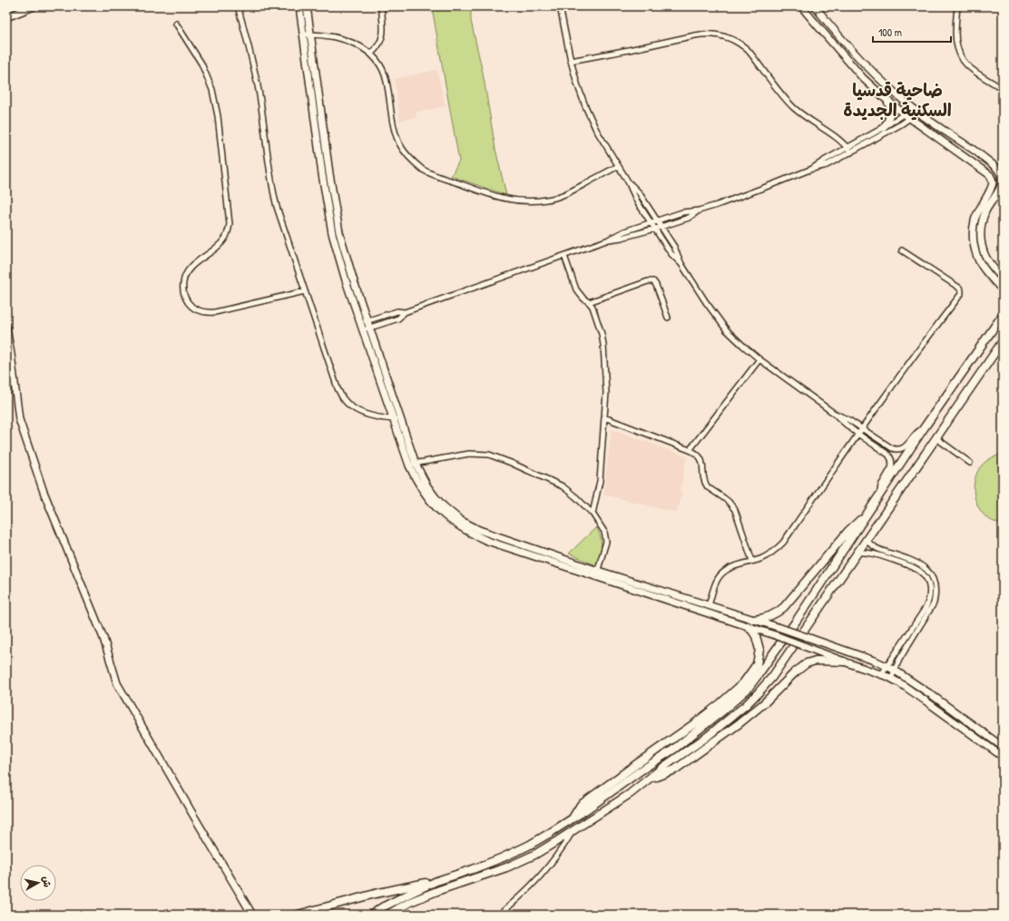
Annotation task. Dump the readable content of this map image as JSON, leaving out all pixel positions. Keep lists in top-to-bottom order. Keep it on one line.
{"districts":["ضاحية قدسيا السكنية الجديدة"],"scale_bar":"100 m","north":"right"}
